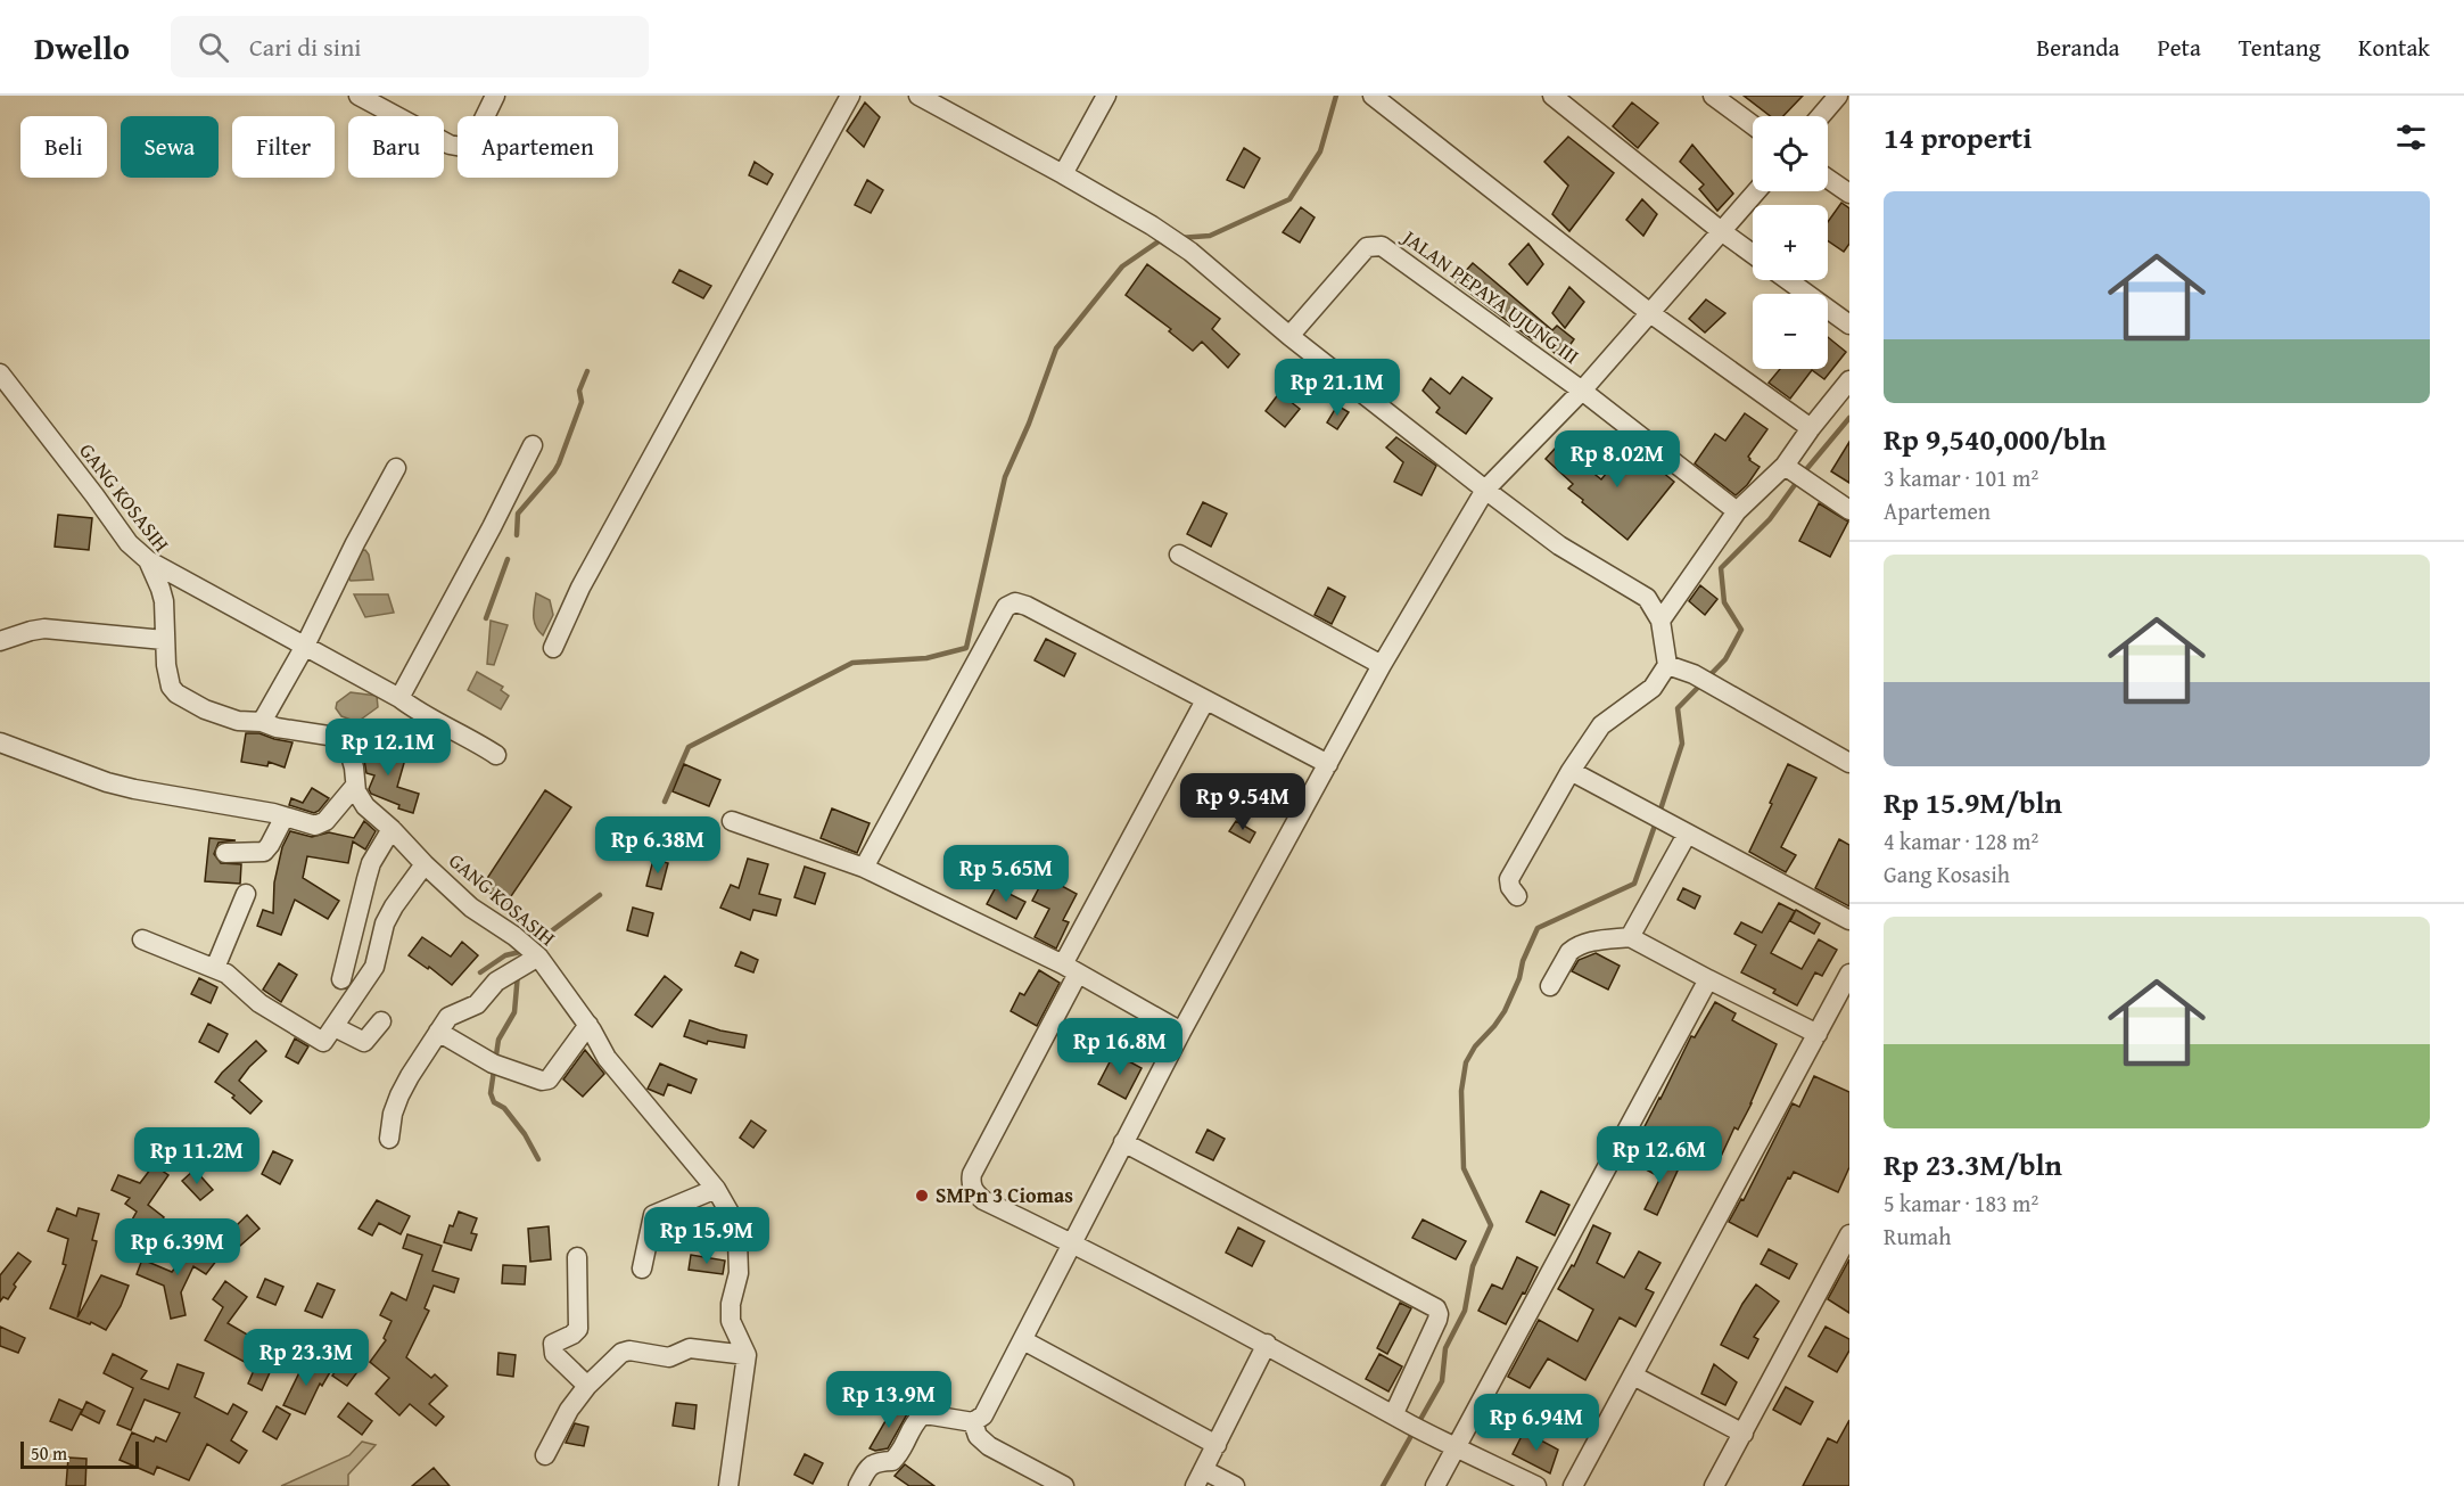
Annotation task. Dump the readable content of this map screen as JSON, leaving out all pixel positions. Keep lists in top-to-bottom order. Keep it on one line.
{"streets":{"street":["JALAN PEPAYA UJUNG III","GANG KOSASIH"]},"places":["SMPn 3 Ciomas"],"scale_bar":"50 m","page":{"header":"Dwello","search":"Cari di sini","nav":["Beranda","Peta","Tentang","Kontak"],"heading":"14 properti","map_buttons":["+","−"],"chip":["Beli","Sewa","Filter","Baru","Apartemen"],"list":[{"name":"Rp 9,540,000/bln","note":"3 kamar · 101 m² · Apartemen"},{"name":"Rp 15.9M/bln","note":"4 kamar · 128 m² · Gang Kosasih"},{"name":"Rp 23.3M/bln","note":"5 kamar · 183 m² · Rumah"}],"price":["Rp 21.1M","Rp 8.02M","Rp 12.1M","Rp 9.54M","Rp 6.38M","Rp 5.65M","Rp 16.8M","Rp 12.6M","Rp 11.2M","Rp 15.9M","Rp 6.39M","Rp 23.3M","Rp 13.9M","Rp 6.94M"],"scale":"50 m"}}
